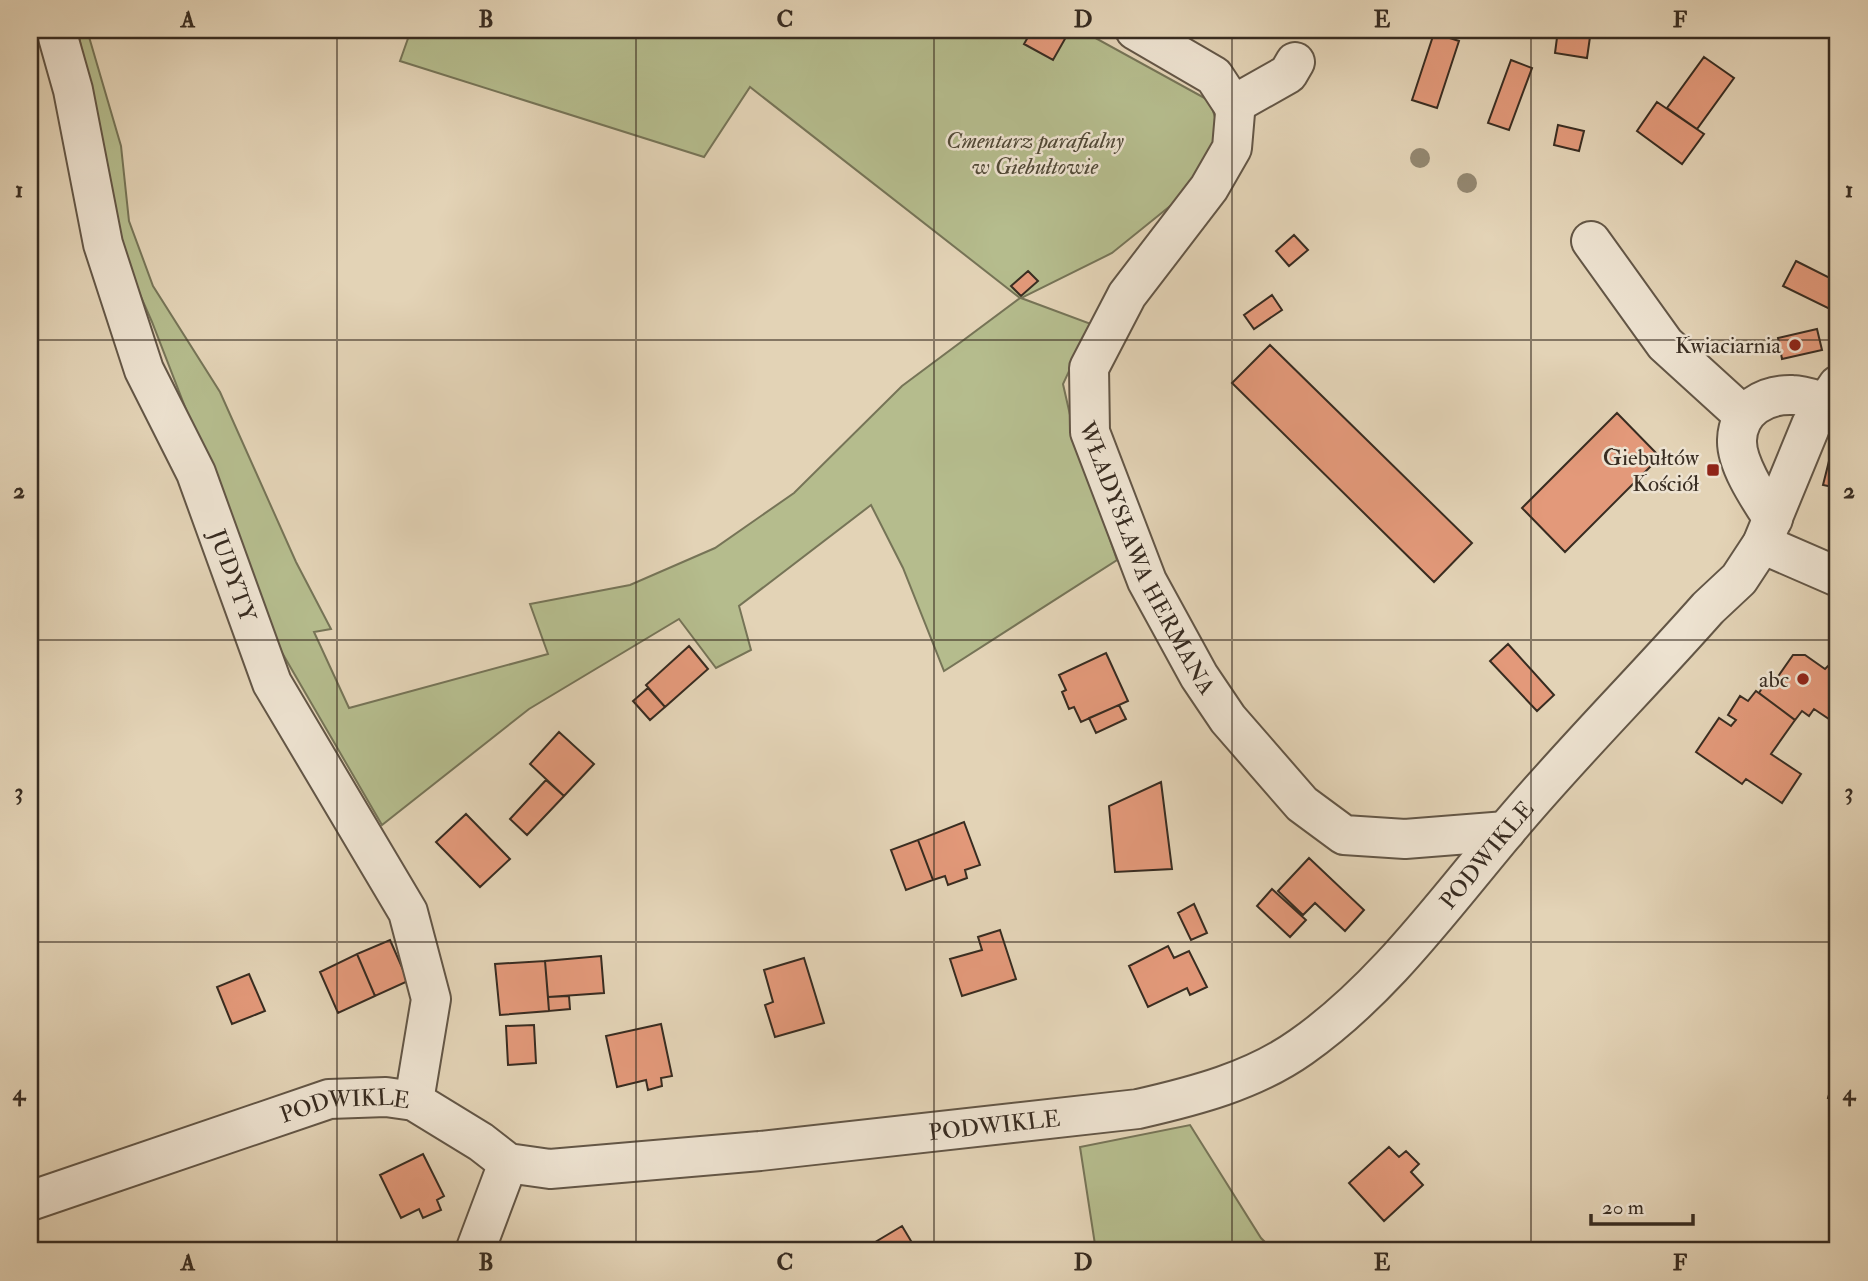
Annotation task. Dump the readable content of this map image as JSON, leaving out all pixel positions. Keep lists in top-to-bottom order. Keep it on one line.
{"streets":{"street":["WŁADYSŁAWA HERMANA","JUDYTY","PODWIKLE"]},"crossings":[["WŁADYSŁAWA HERMANA","PODWIKLE"],["JUDYTY","PODWIKLE"]],"parks":["Cmentarz parafialny w Giebułtowie"],"places":{"other":["Kwiaciarnia","abc"],"transit":["Giebułtów Kościół"]},"scale_bar":"20 m","grid":{"columns":["A","B","C","D","E","F"],"rows":["1","2","3","4"]}}
